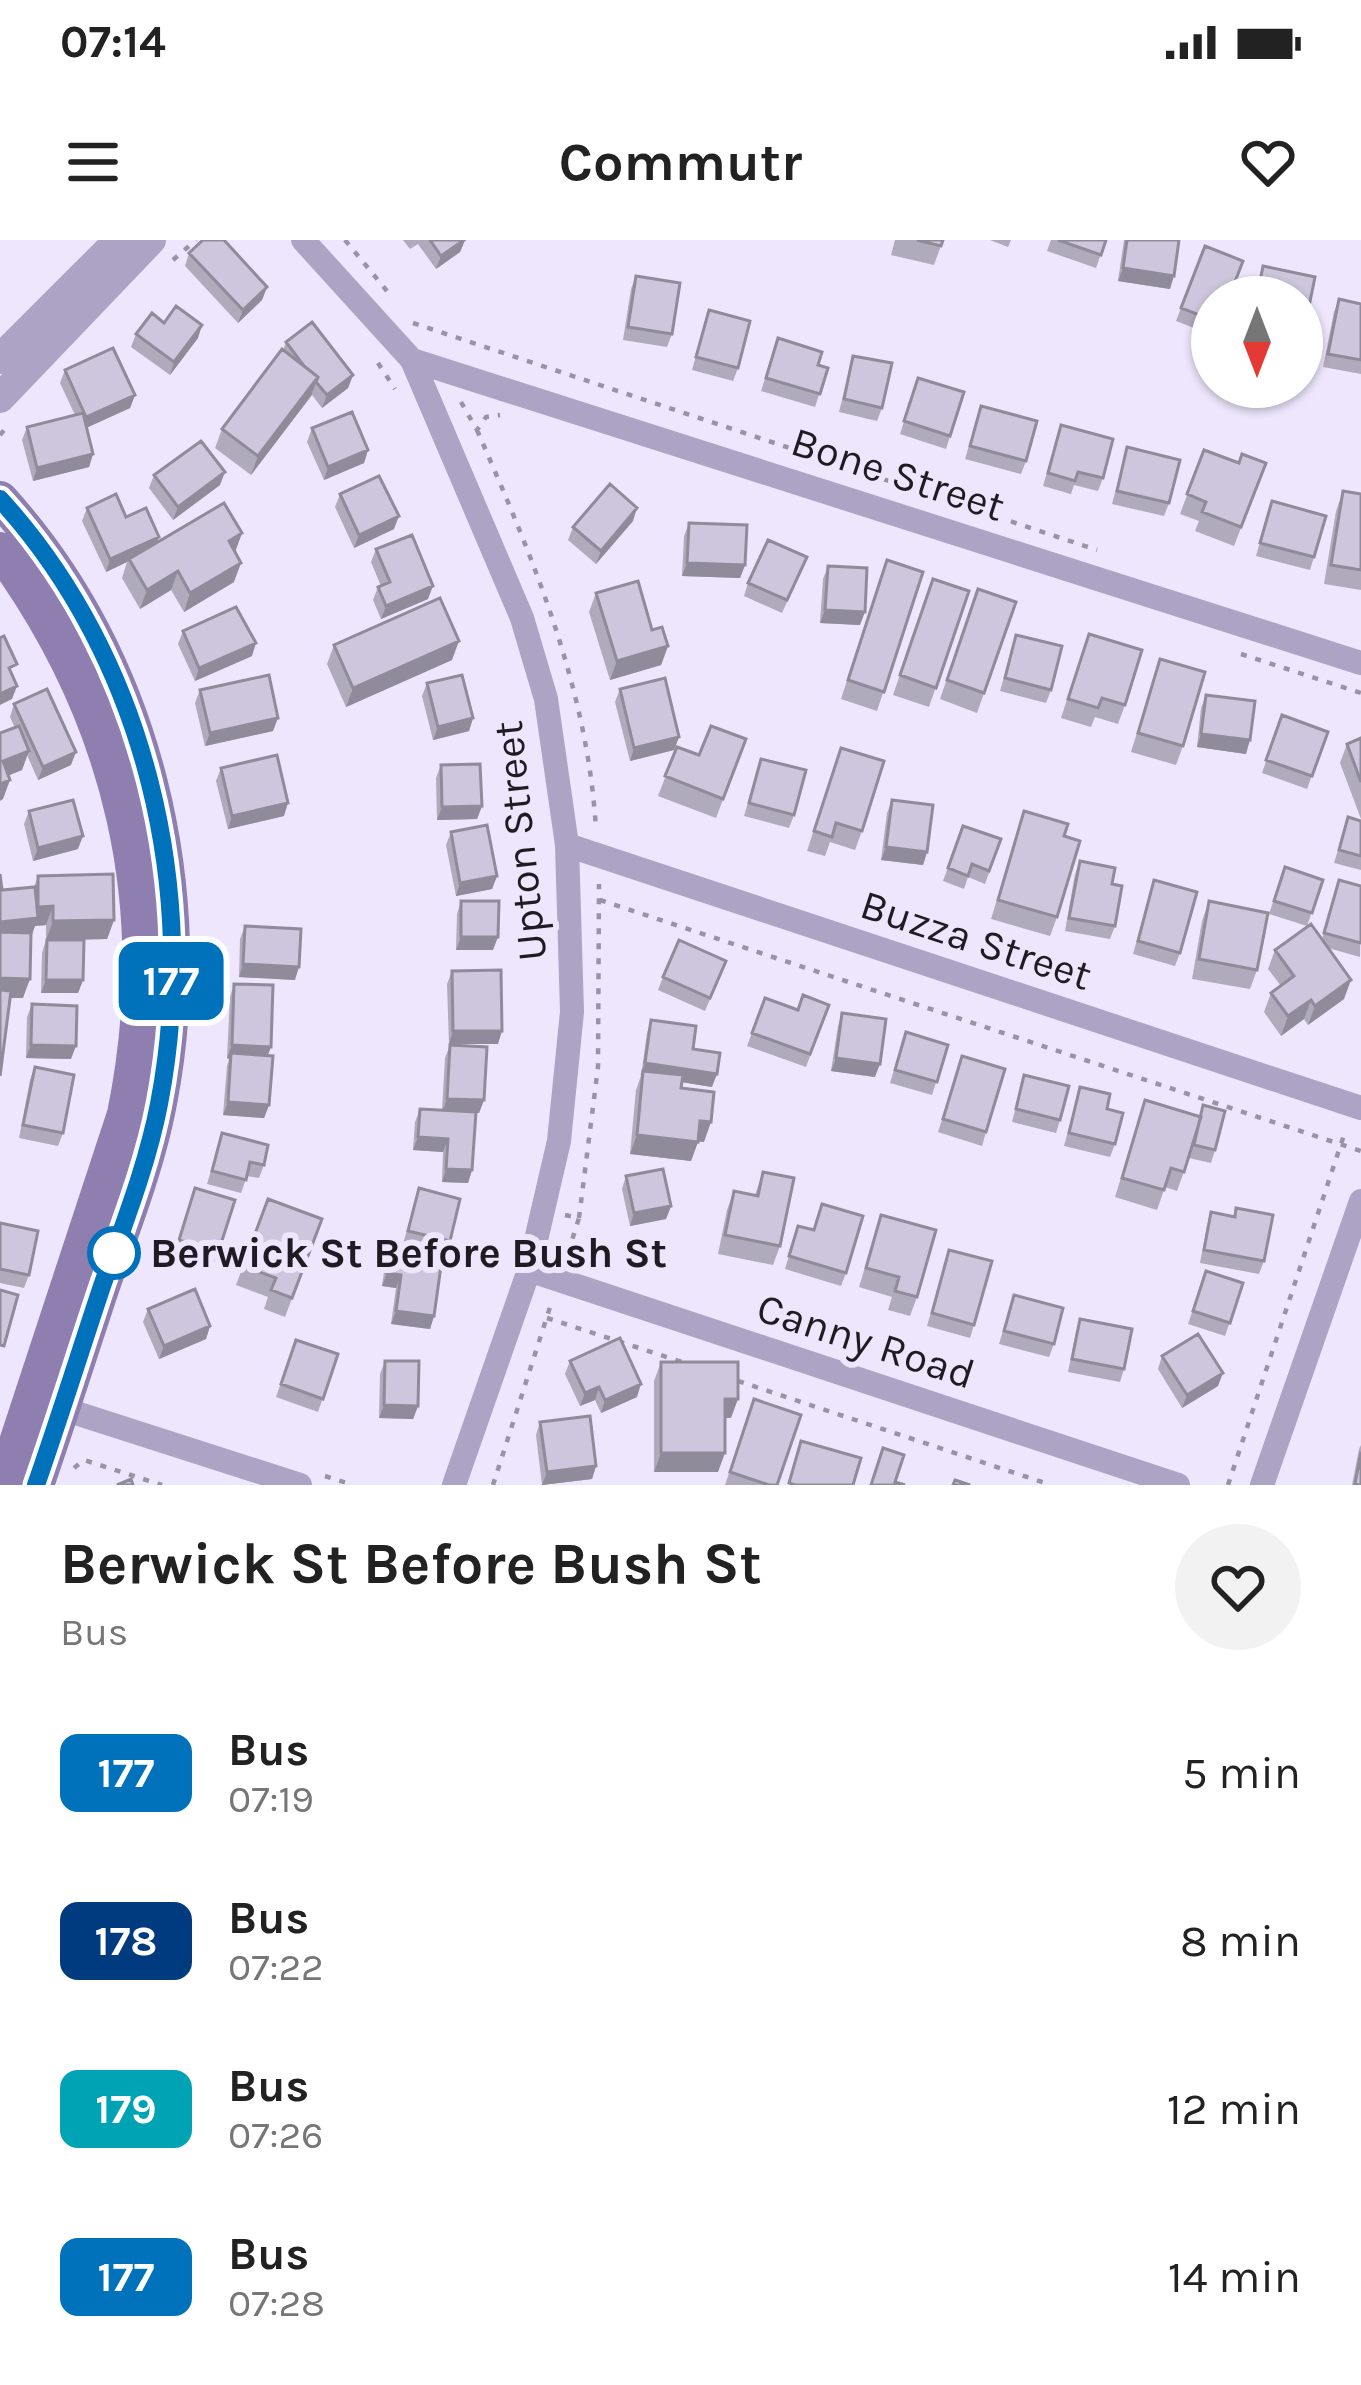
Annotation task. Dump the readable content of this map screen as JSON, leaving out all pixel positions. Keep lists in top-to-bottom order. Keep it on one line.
{"streets":{"street":["Bone Street","Upton Street","Buzza Street","Canny Road"]},"crossings":[["Bone Street","Upton Street"],["Upton Street","Buzza Street"],["Upton Street","Canny Road"]],"places":["Berwick St Before Bush St"],"lines":["bus line 177"],"north":"bottom","page":{"status":"07:14","header":"Commutr","on_map":"177","heading":["Berwick St Before Bush St","Bus"],"list":[{"mark":"177","name":"Bus","note":"07:19","value":"5 min"},{"mark":"178","name":"Bus","note":"07:22","value":"8 min"},{"mark":"179","name":"Bus","note":"07:26","value":"12 min"},{"mark":"177","name":"Bus","note":"07:28","value":"14 min"}]}}
